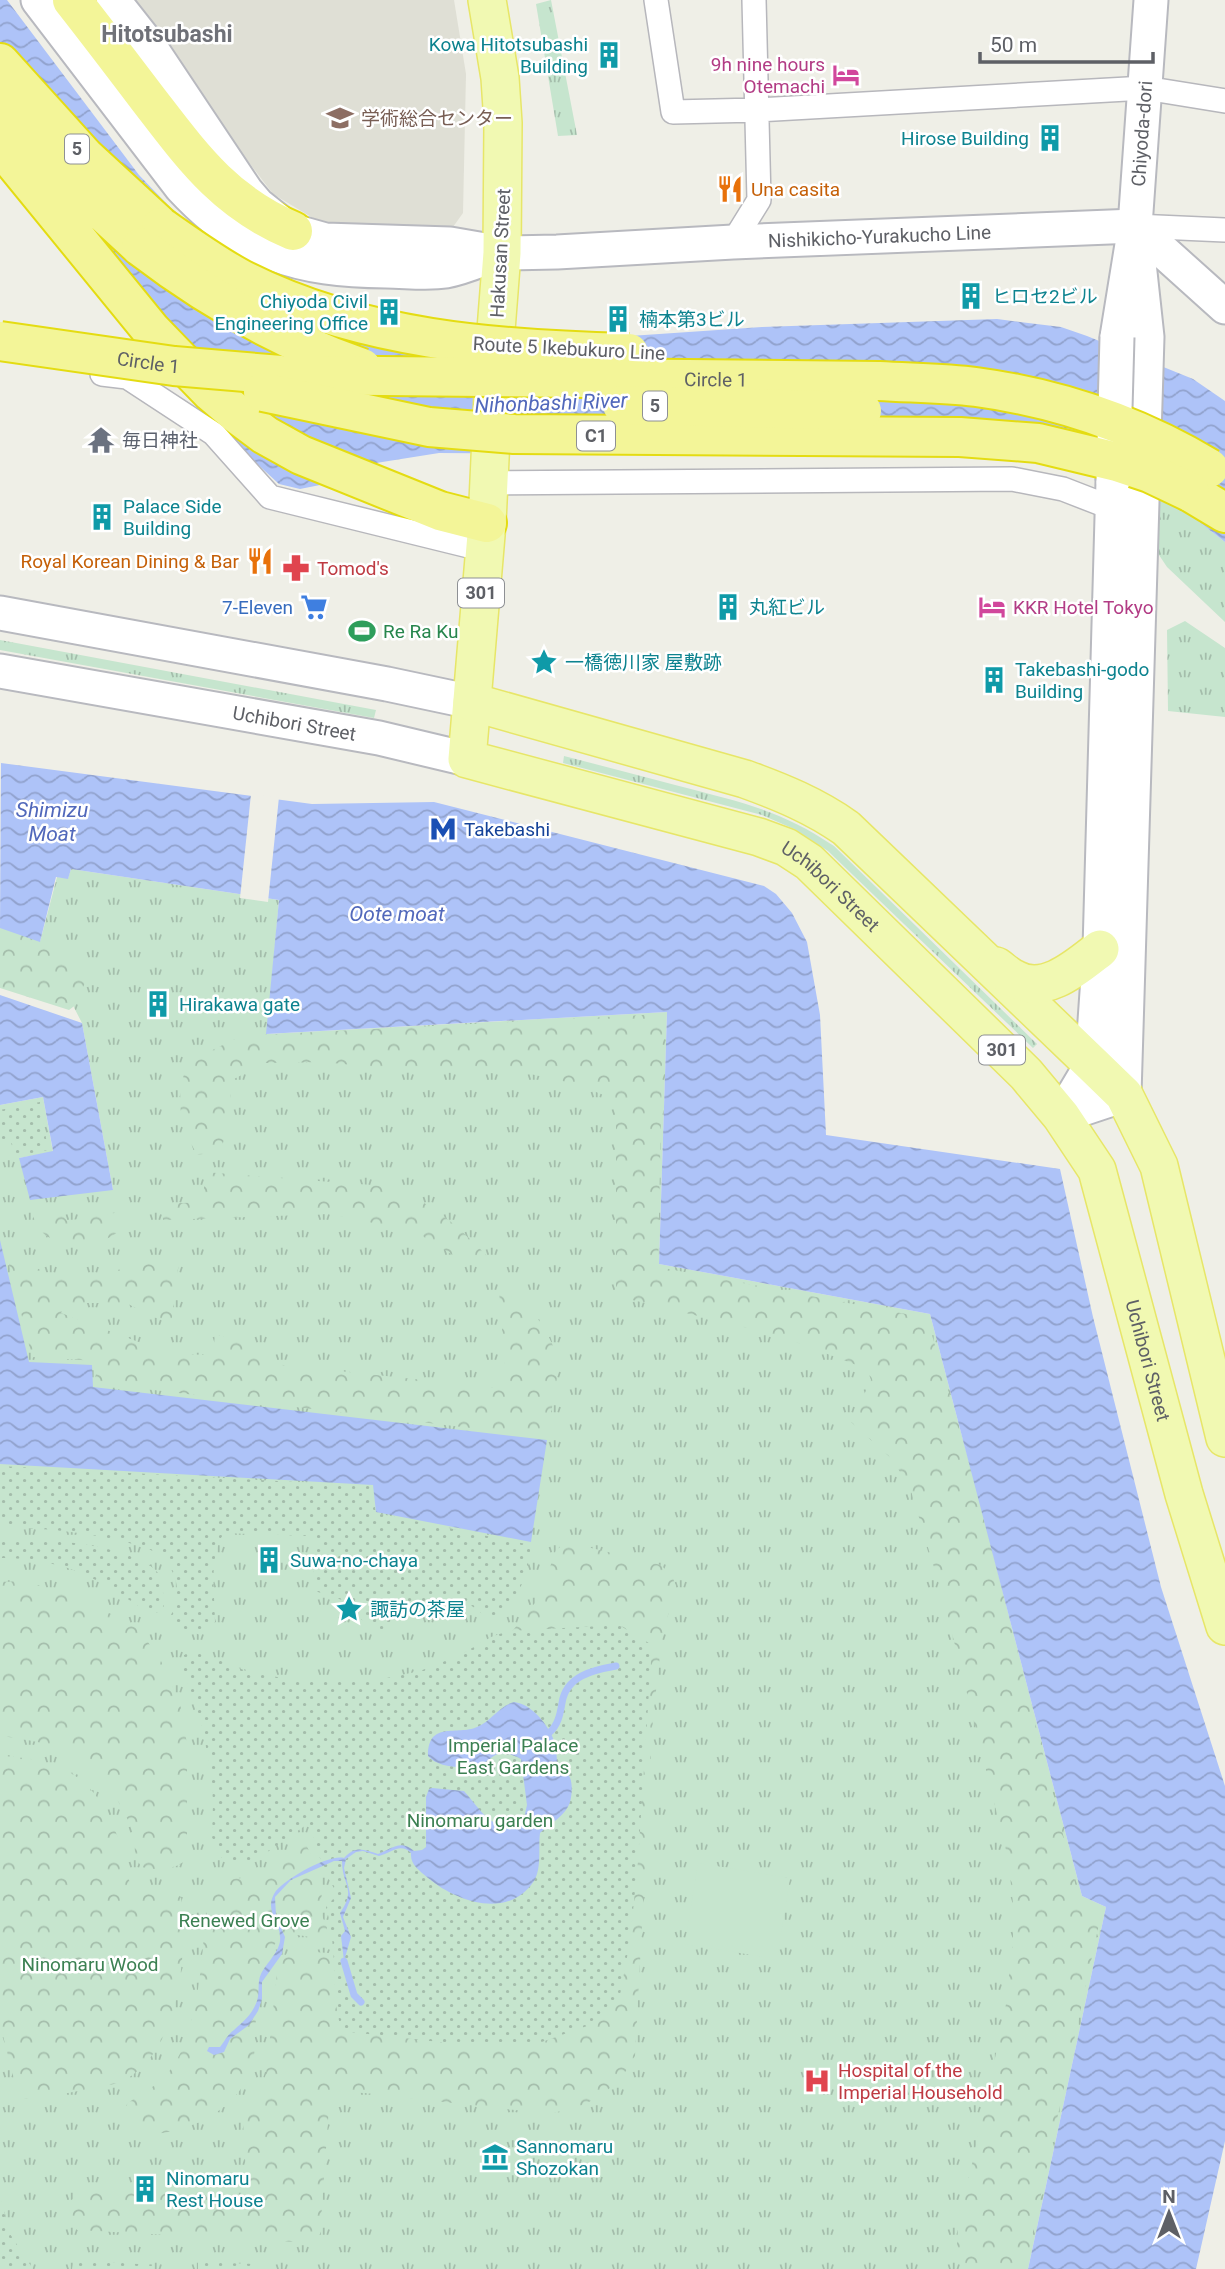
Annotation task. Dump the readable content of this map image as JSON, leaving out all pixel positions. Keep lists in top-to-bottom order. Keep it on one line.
{"streets":{"highway":["5","Route 5 Ikebukuro Line","Circle 1","C1"],"main road":["Hakusan Street","301","Uchibori Street"],"street":["Chiyoda-dori","Nishikicho-Yurakucho Line"]},"crossings":[["Chiyoda-dori","Nishikicho-Yurakucho Line"],["5","Route 5 Ikebukuro Line"],["5","Circle 1"],["5","C1"],["Nishikicho-Yurakucho Line","Hakusan Street"],["Hakusan Street","301"],["Hakusan Street","Uchibori Street"],["Route 5 Ikebukuro Line","Circle 1"],["Route 5 Ikebukuro Line","C1"],["Circle 1","C1"]],"districts":["Hitotsubashi"],"water":["Nihonbashi River","Shimizu Moat","Oote moat"],"parks":["Imperial Palace East Gardens","Ninomaru garden","Renewed Grove","Ninomaru Wood"],"places":{"building":["Kowa Hitotsubashi Building","Hirose Building","ヒロセ2ビル","Chiyoda Civil Engineering Office","楠本第3ビル","Palace Side Building","丸紅ビル","Takebashi-godo Building","Hirakawa gate","Suwa-no-chaya","Ninomaru Rest House"],"hotel":["9h nine hours Otemachi","KKR Hotel Tokyo"],"school or university":["学術総合センター"],"restaurant":["Una casita","Royal Korean Dining & Bar"],"temple":["毎日神社"],"pharmacy":["Tomod's"],"supermarket":["7-Eleven"],"sports":["Re Ra Ku"],"place":["一橋徳川家 屋敷跡","諏訪の茶屋"],"metro station":["Takebashi"],"hospital":["Hospital of the Imperial Household"],"museum":["Sannomaru Shozokan"]},"scale_bar":"50 m","north":"top"}
